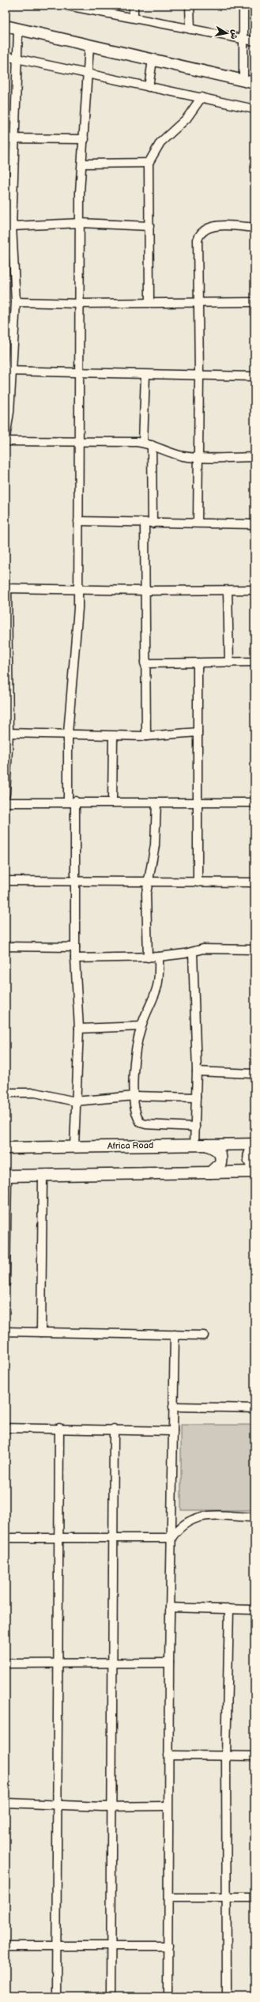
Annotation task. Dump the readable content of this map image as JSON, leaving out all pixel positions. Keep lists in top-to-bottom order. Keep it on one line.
{"streets":{"street":["Africa Road"]},"north":"right"}
